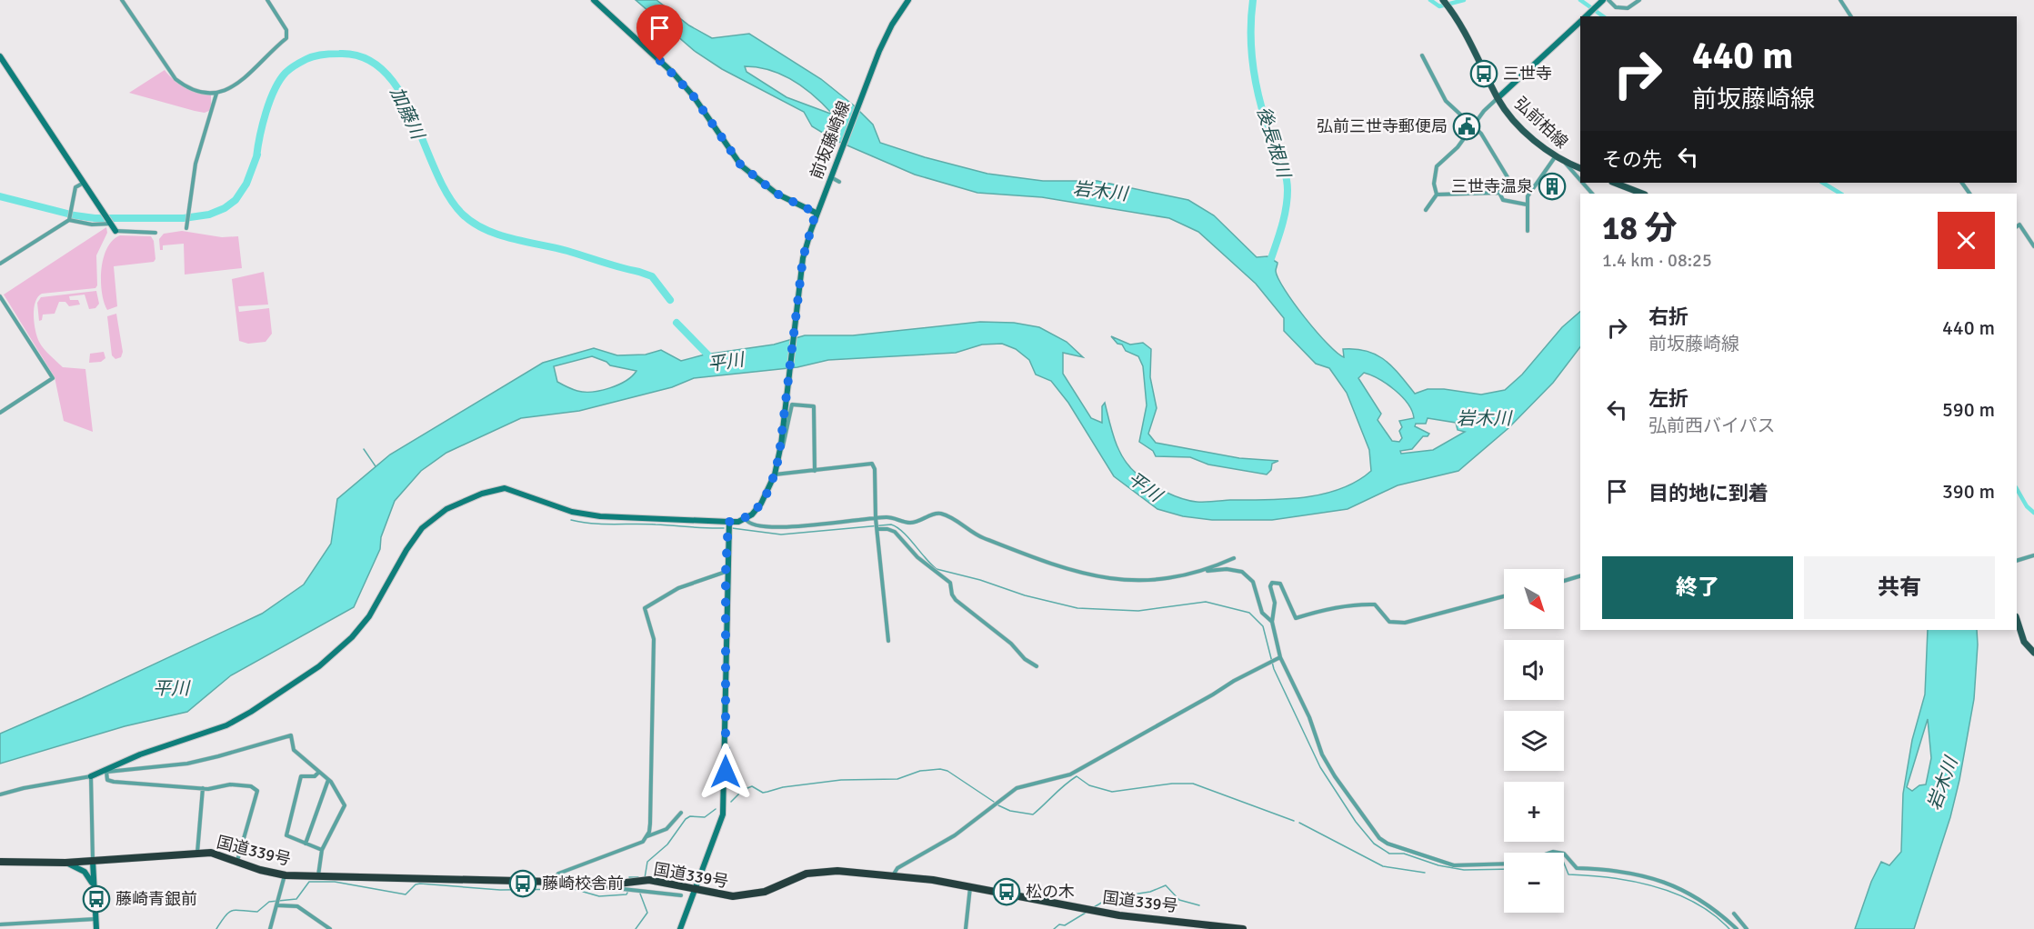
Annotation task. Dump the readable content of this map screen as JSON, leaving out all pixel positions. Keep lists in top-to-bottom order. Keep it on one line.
{"streets":{"highway":["国道339号"],"main road":["弘前柏線"],"street":["前坂藤崎線"]},"water":["加藤川","後長根川","岩木川","平川"],"places":{"bus stop":["三世寺","藤崎校舎前","松の木","藤崎青銀前"],"public building":["弘前三世寺郵便局"],"building":["三世寺温泉"]},"north":"bottom right","page":{"turn":["440 m","前坂藤崎線"],"then":"その先","heading":["18 分","1.4 km · 08:25"],"list":[{"name":"右折","note":"前坂藤崎線","value":"440 m"},{"name":"左折","note":"弘前西バイパス","value":"590 m"},{"name":"目的地に到着","value":"390 m"}],"buttons":["終了","共有"],"map_buttons":["+","−"]}}
